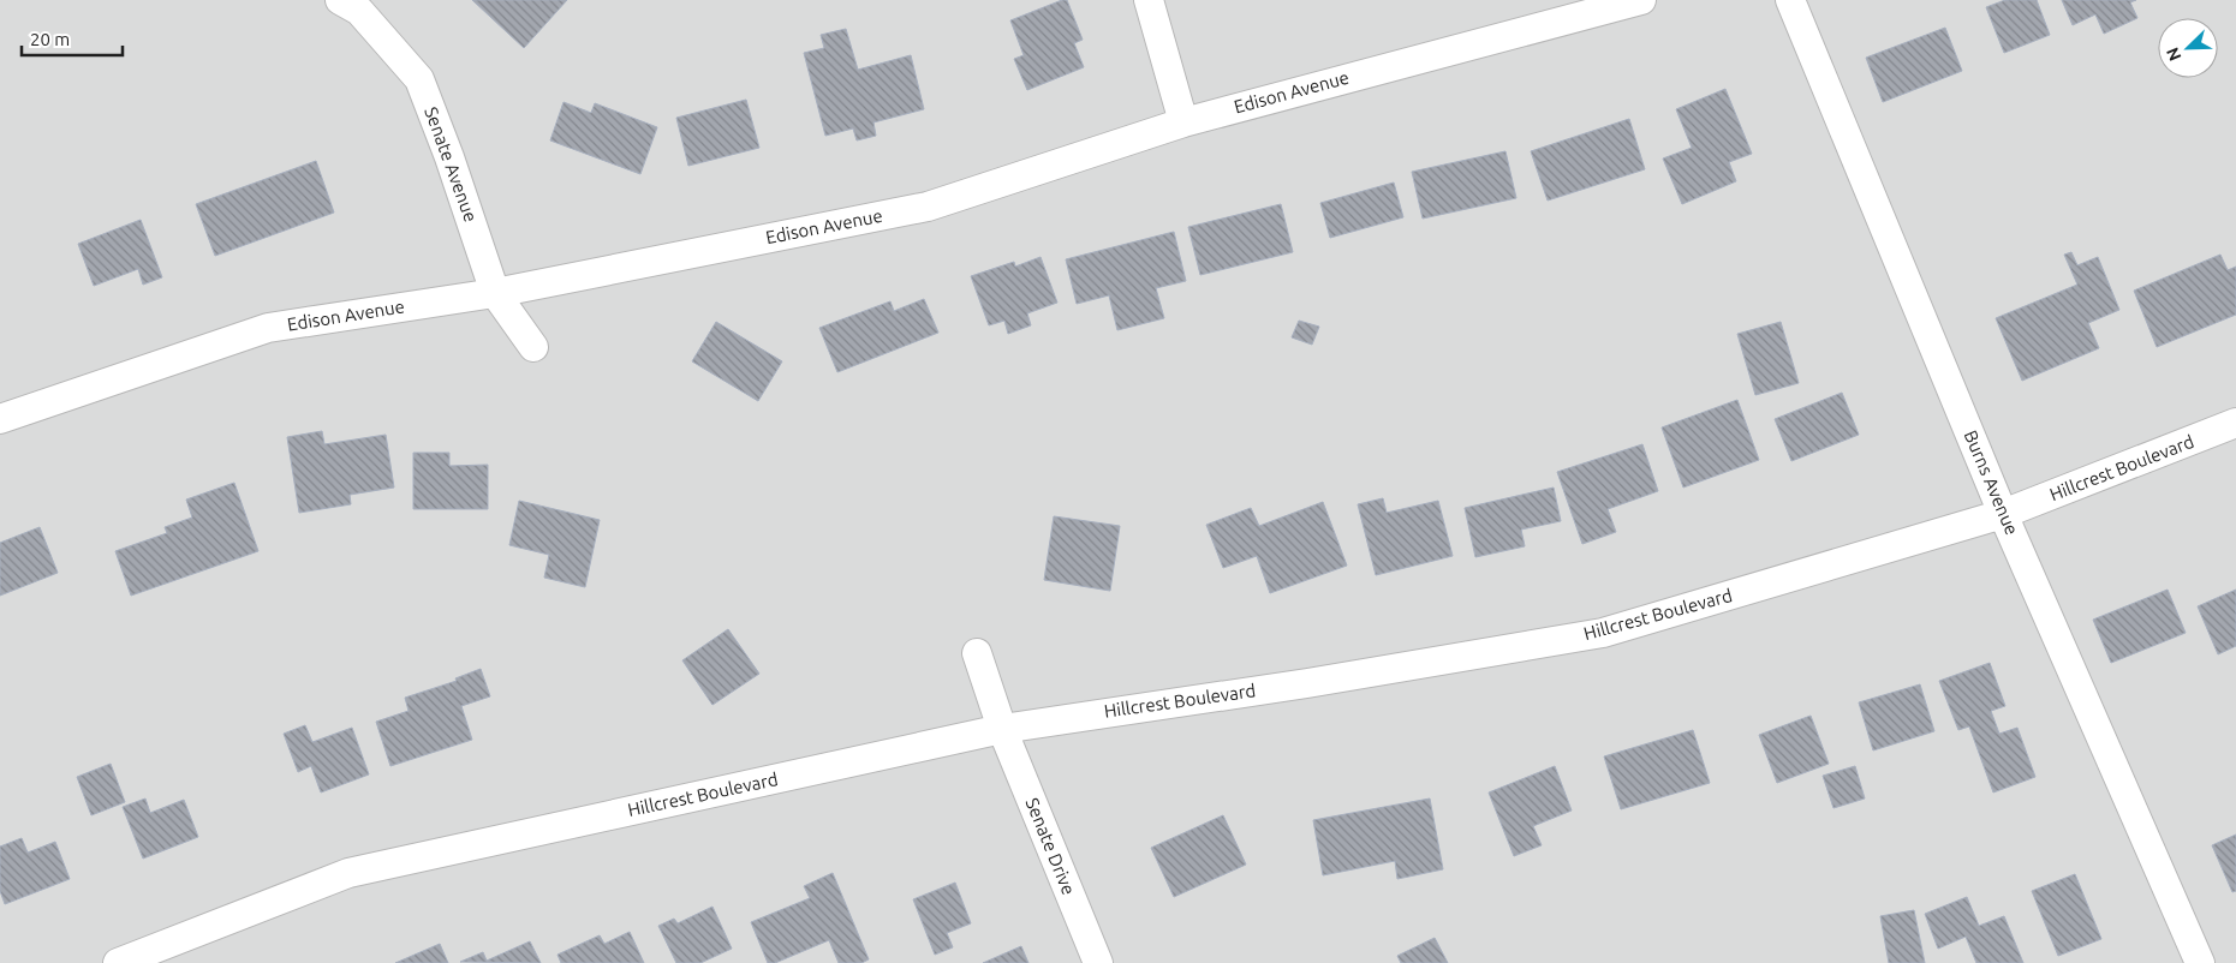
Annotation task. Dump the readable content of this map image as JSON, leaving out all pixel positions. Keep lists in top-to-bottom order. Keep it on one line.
{"streets":{"street":["Edison Avenue","Senate Avenue","Hillcrest Boulevard","Burns Avenue","Senate Drive"]},"crossings":[["Edison Avenue","Senate Avenue"],["Hillcrest Boulevard","Burns Avenue"],["Hillcrest Boulevard","Senate Drive"]],"scale_bar":"20 m","north":"bottom left"}
